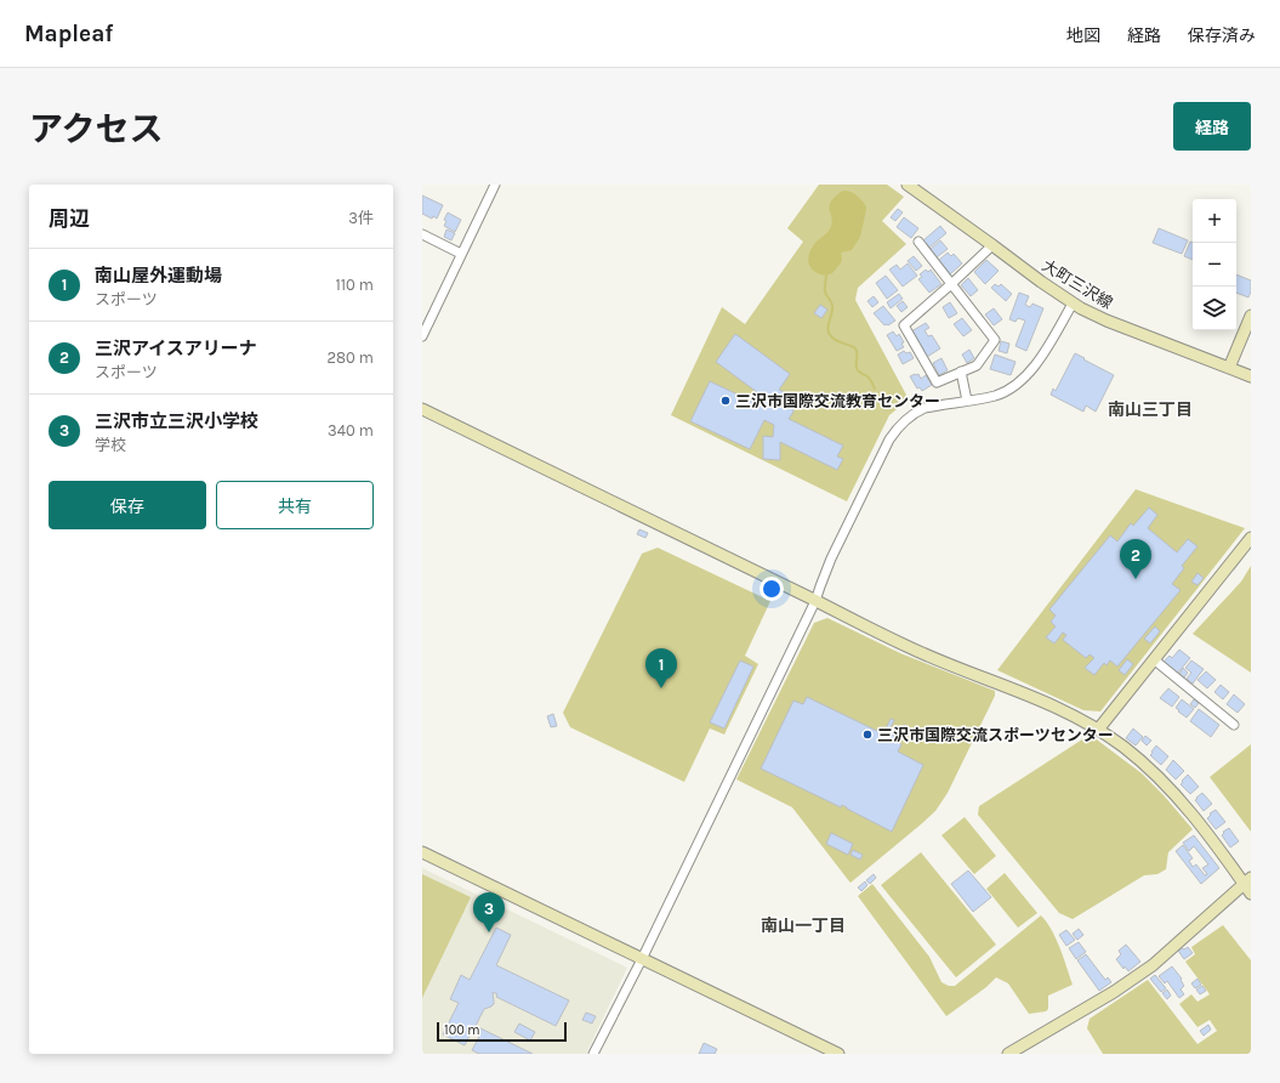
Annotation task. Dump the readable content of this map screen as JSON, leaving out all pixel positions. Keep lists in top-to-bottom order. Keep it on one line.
{"streets":{"street":["大町三沢線"]},"districts":["南山三丁目","南山一丁目"],"places":["三沢市国際交流教育センター","三沢市国際交流スポーツセンター"],"scale_bar":"100 m","page":{"header":"Mapleaf","nav":["地図","経路","保存済み"],"title":"アクセス","buttons":["経路",["保存","共有"]],"heading":["周辺","3件"],"map_buttons":["+","−"],"list":[{"mark":"1","name":"南山屋外運動場","note":"スポーツ","value":"110 m"},{"mark":"2","name":"三沢アイスアリーナ","note":"スポーツ","value":"280 m"},{"mark":"3","name":"三沢市立三沢小学校","note":"学校","value":"340 m"}],"pins":["2","1","3"],"scale":"100 m"}}
